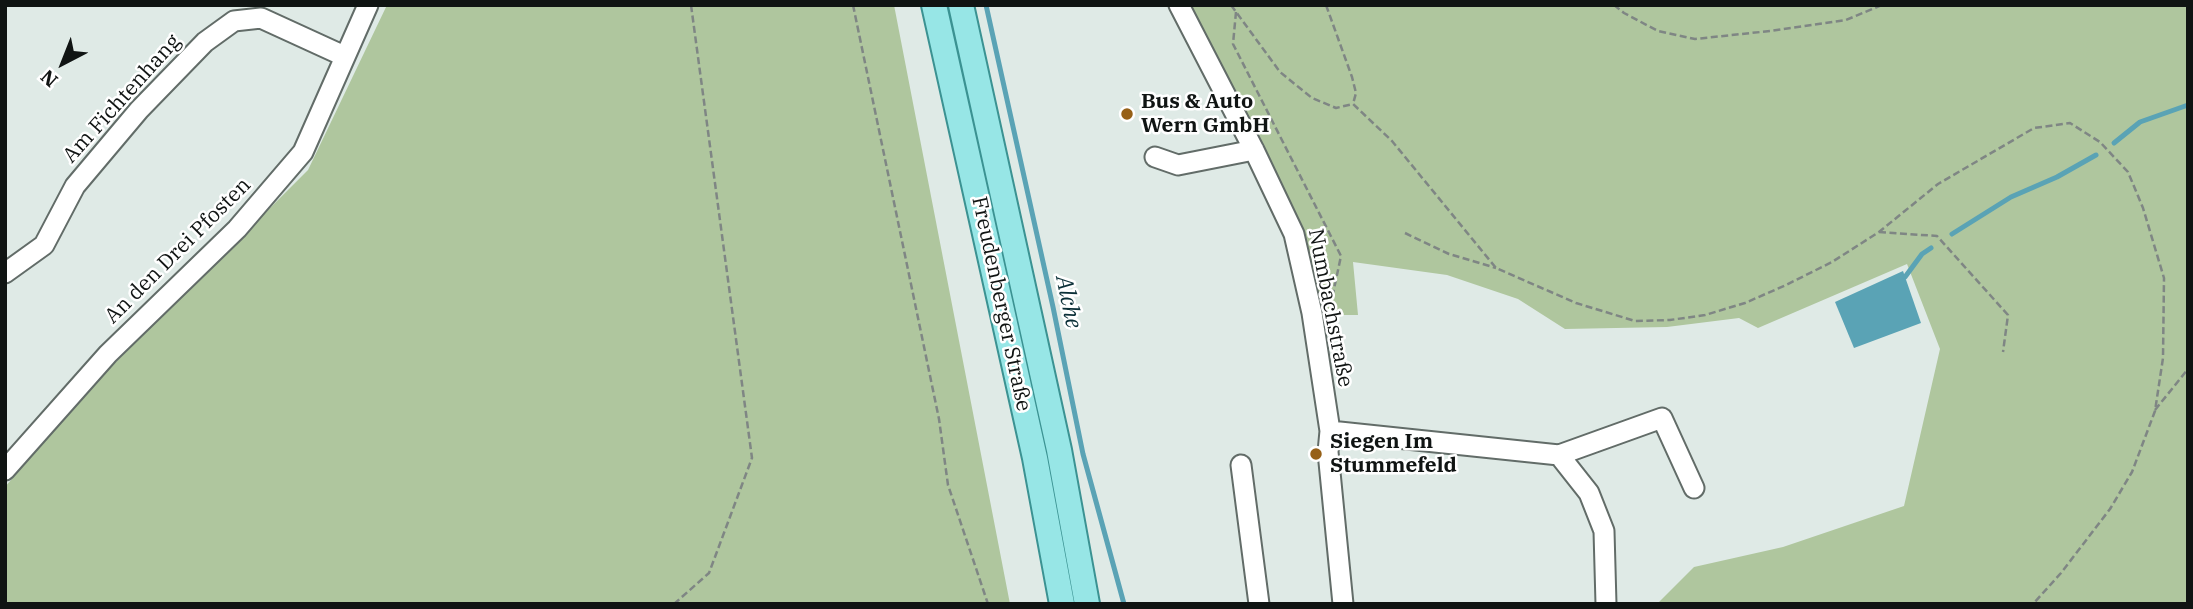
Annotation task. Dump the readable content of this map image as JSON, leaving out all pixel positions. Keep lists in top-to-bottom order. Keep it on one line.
{"streets":{"main road":["Freudenberger Straße"],"street":["Am Fichtenhang","An den Drei Pfosten","Numbachstraße"]},"crossings":[["Am Fichtenhang","An den Drei Pfosten"]],"water":["Alche"],"places":["Bus & Auto Wern GmbH","Siegen Im Stummefeld"],"north":"bottom left"}
